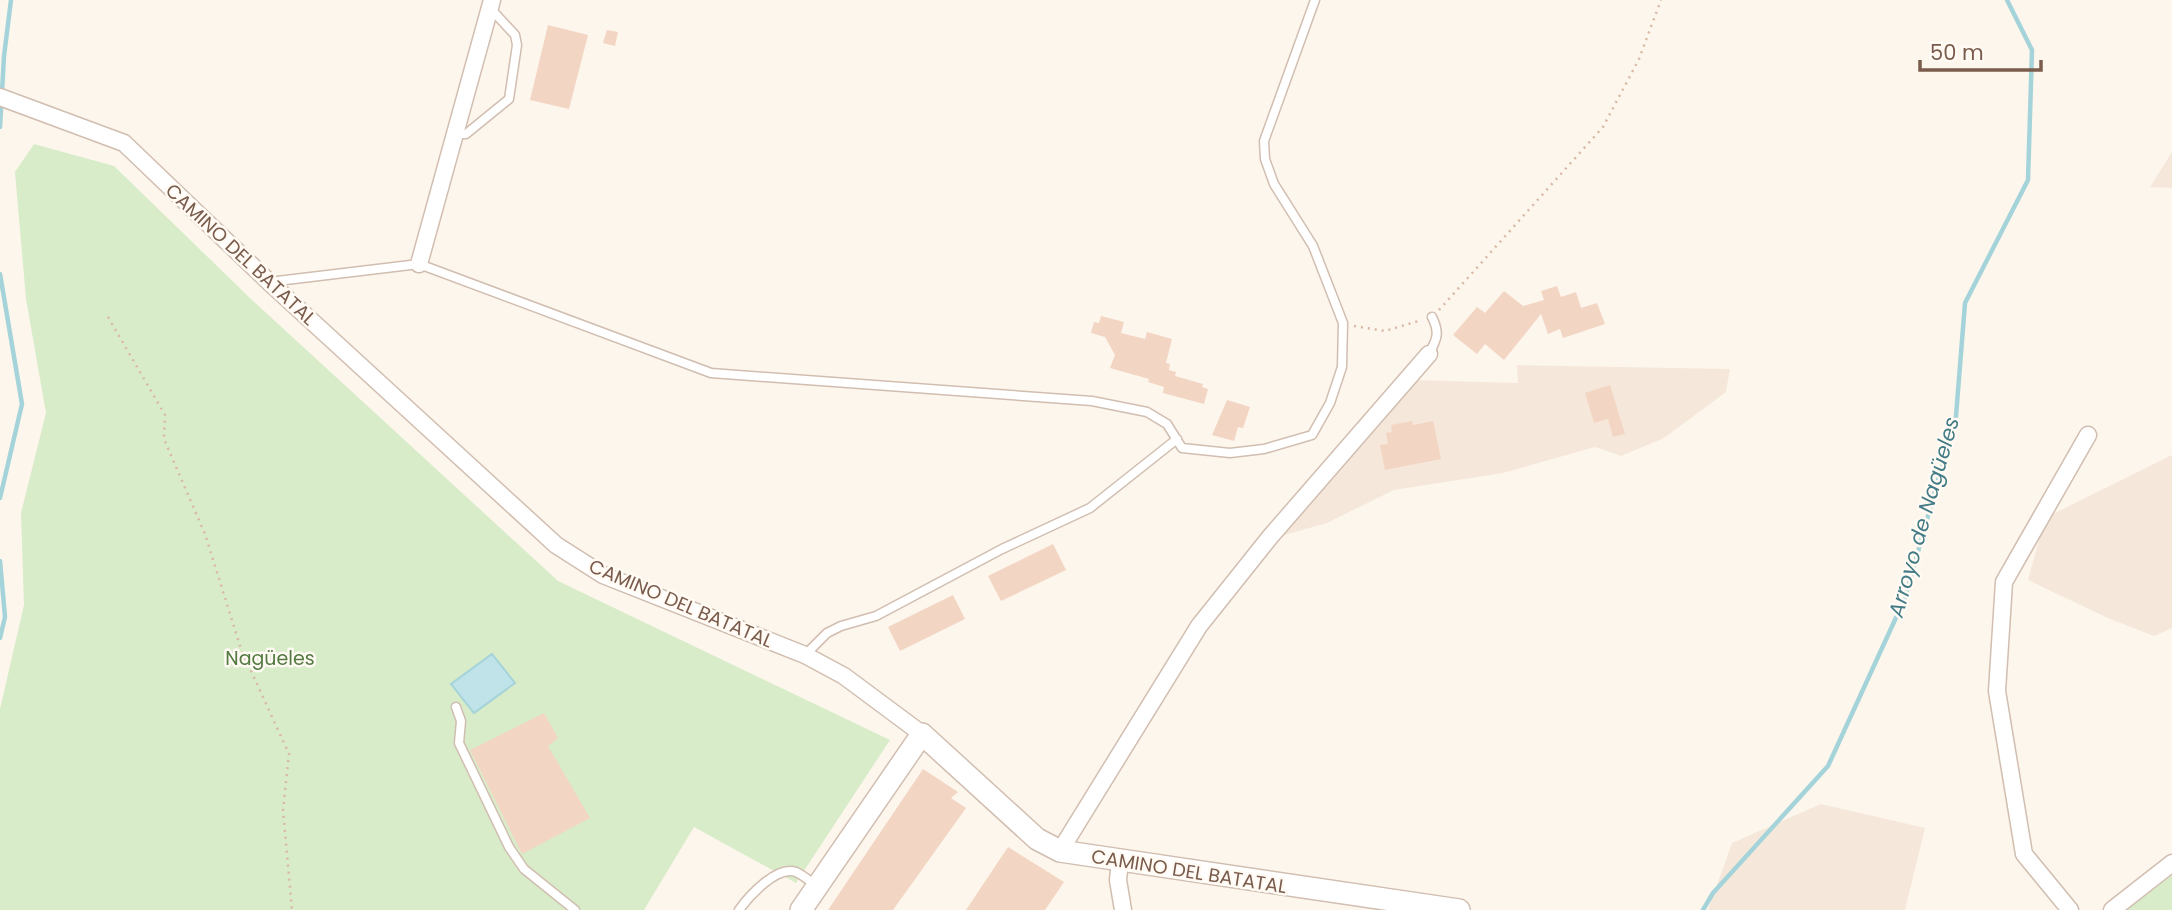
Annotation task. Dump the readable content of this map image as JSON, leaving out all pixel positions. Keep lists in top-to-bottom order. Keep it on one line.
{"streets":{"street":["CAMINO DEL BATATAL"]},"water":["Arroyo de Nagüeles"],"parks":["Nagüeles"],"scale_bar":"50 m"}
